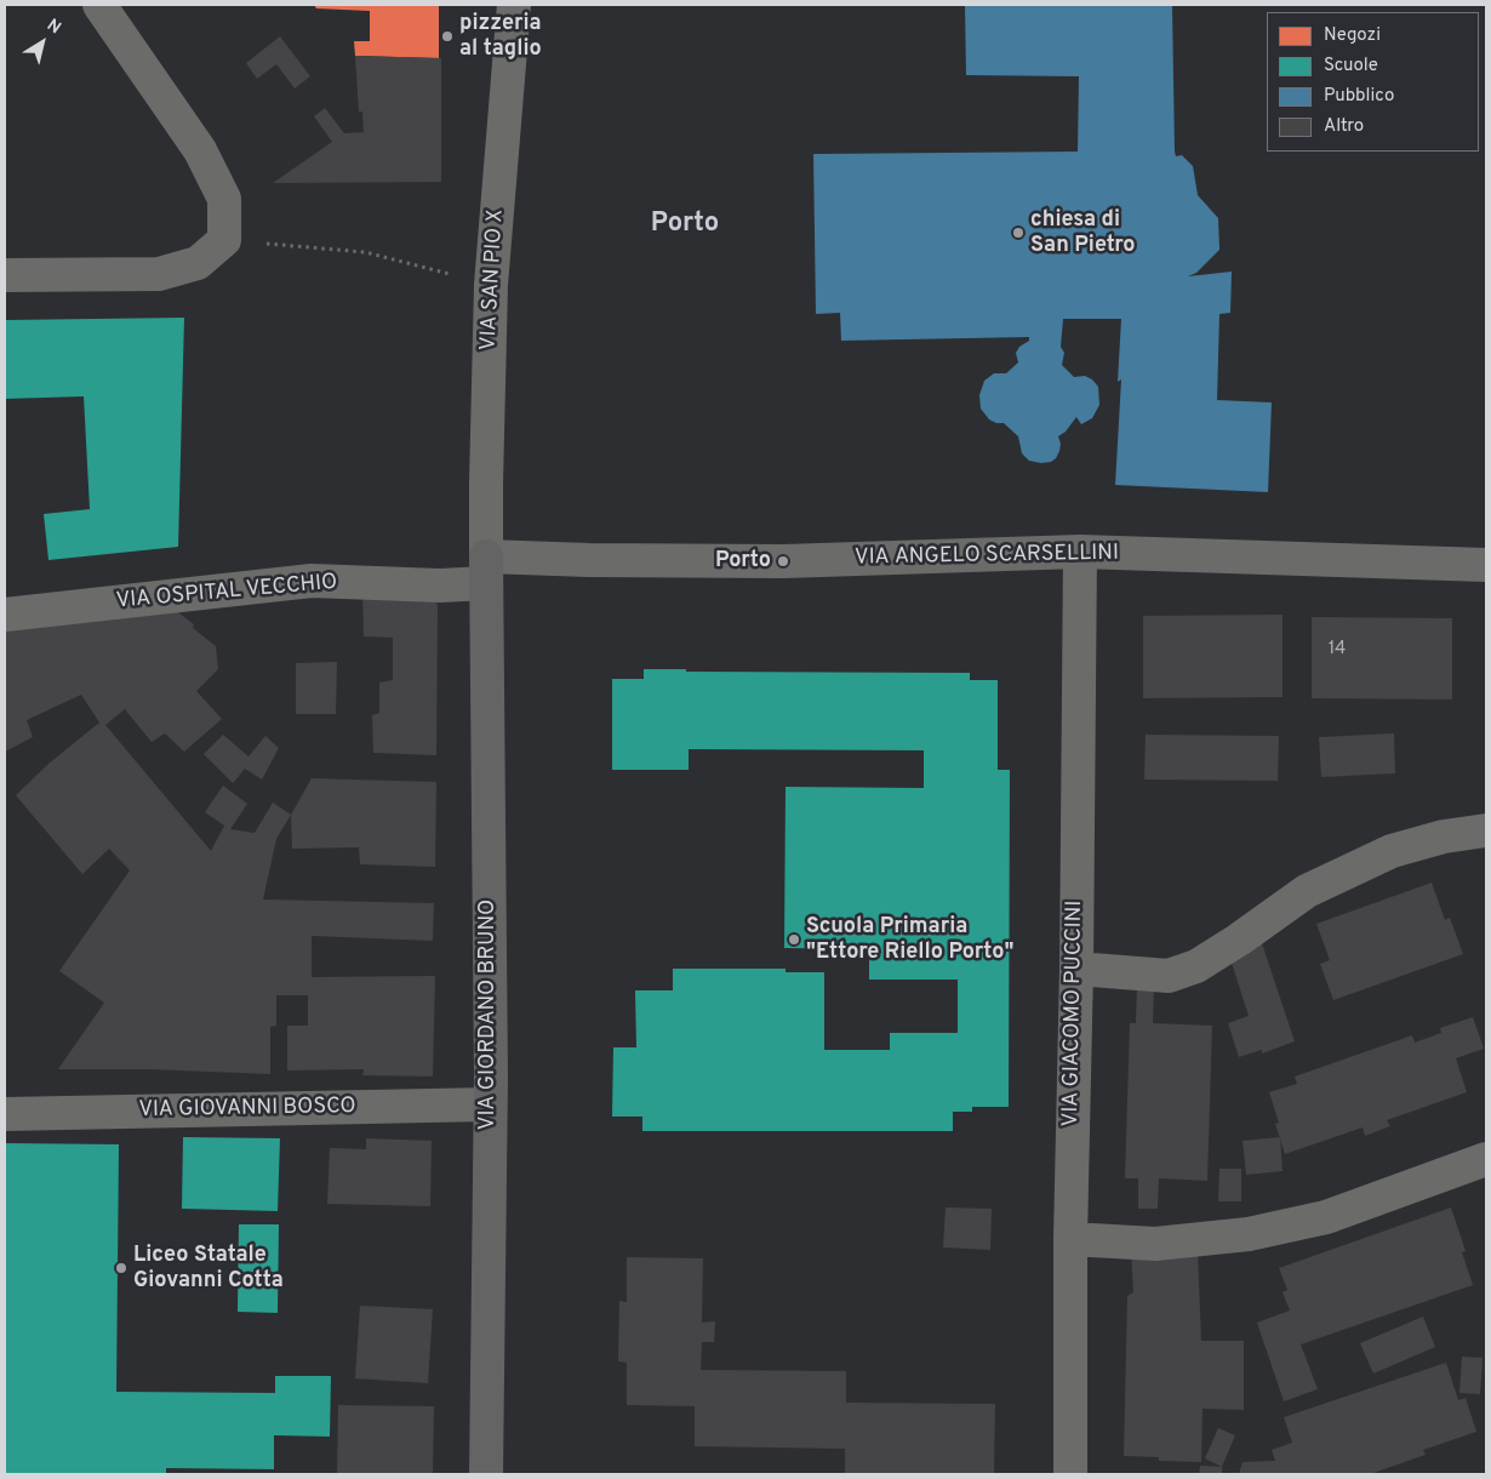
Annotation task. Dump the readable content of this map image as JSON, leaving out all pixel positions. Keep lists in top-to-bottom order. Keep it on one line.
{"streets":{"main road":["VIA GIORDANO BRUNO"],"street":["VIA SAN PIO X","VIA ANGELO SCARSELLINI","VIA OSPITAL VECCHIO","VIA GIACOMO PUCCINI","VIA GIOVANNI BOSCO"]},"crossings":[["VIA SAN PIO X","VIA ANGELO SCARSELLINI"],["VIA SAN PIO X","VIA OSPITAL VECCHIO"],["VIA SAN PIO X","VIA GIORDANO BRUNO"],["VIA ANGELO SCARSELLINI","VIA OSPITAL VECCHIO"],["VIA ANGELO SCARSELLINI","VIA GIACOMO PUCCINI"],["VIA ANGELO SCARSELLINI","VIA GIORDANO BRUNO"],["VIA OSPITAL VECCHIO","VIA GIORDANO BRUNO"],["VIA GIORDANO BRUNO","VIA GIOVANNI BOSCO"]],"districts":["Porto"],"places":["pizzeria al taglio","chiesa di San Pietro","Porto","Scuola Primaria \"Ettore Riello Porto\"","Liceo Statale Giovanni Cotta"],"house_numbers":["14"],"legend":["Negozi","Scuole","Pubblico","Altro"],"north":"top right"}
